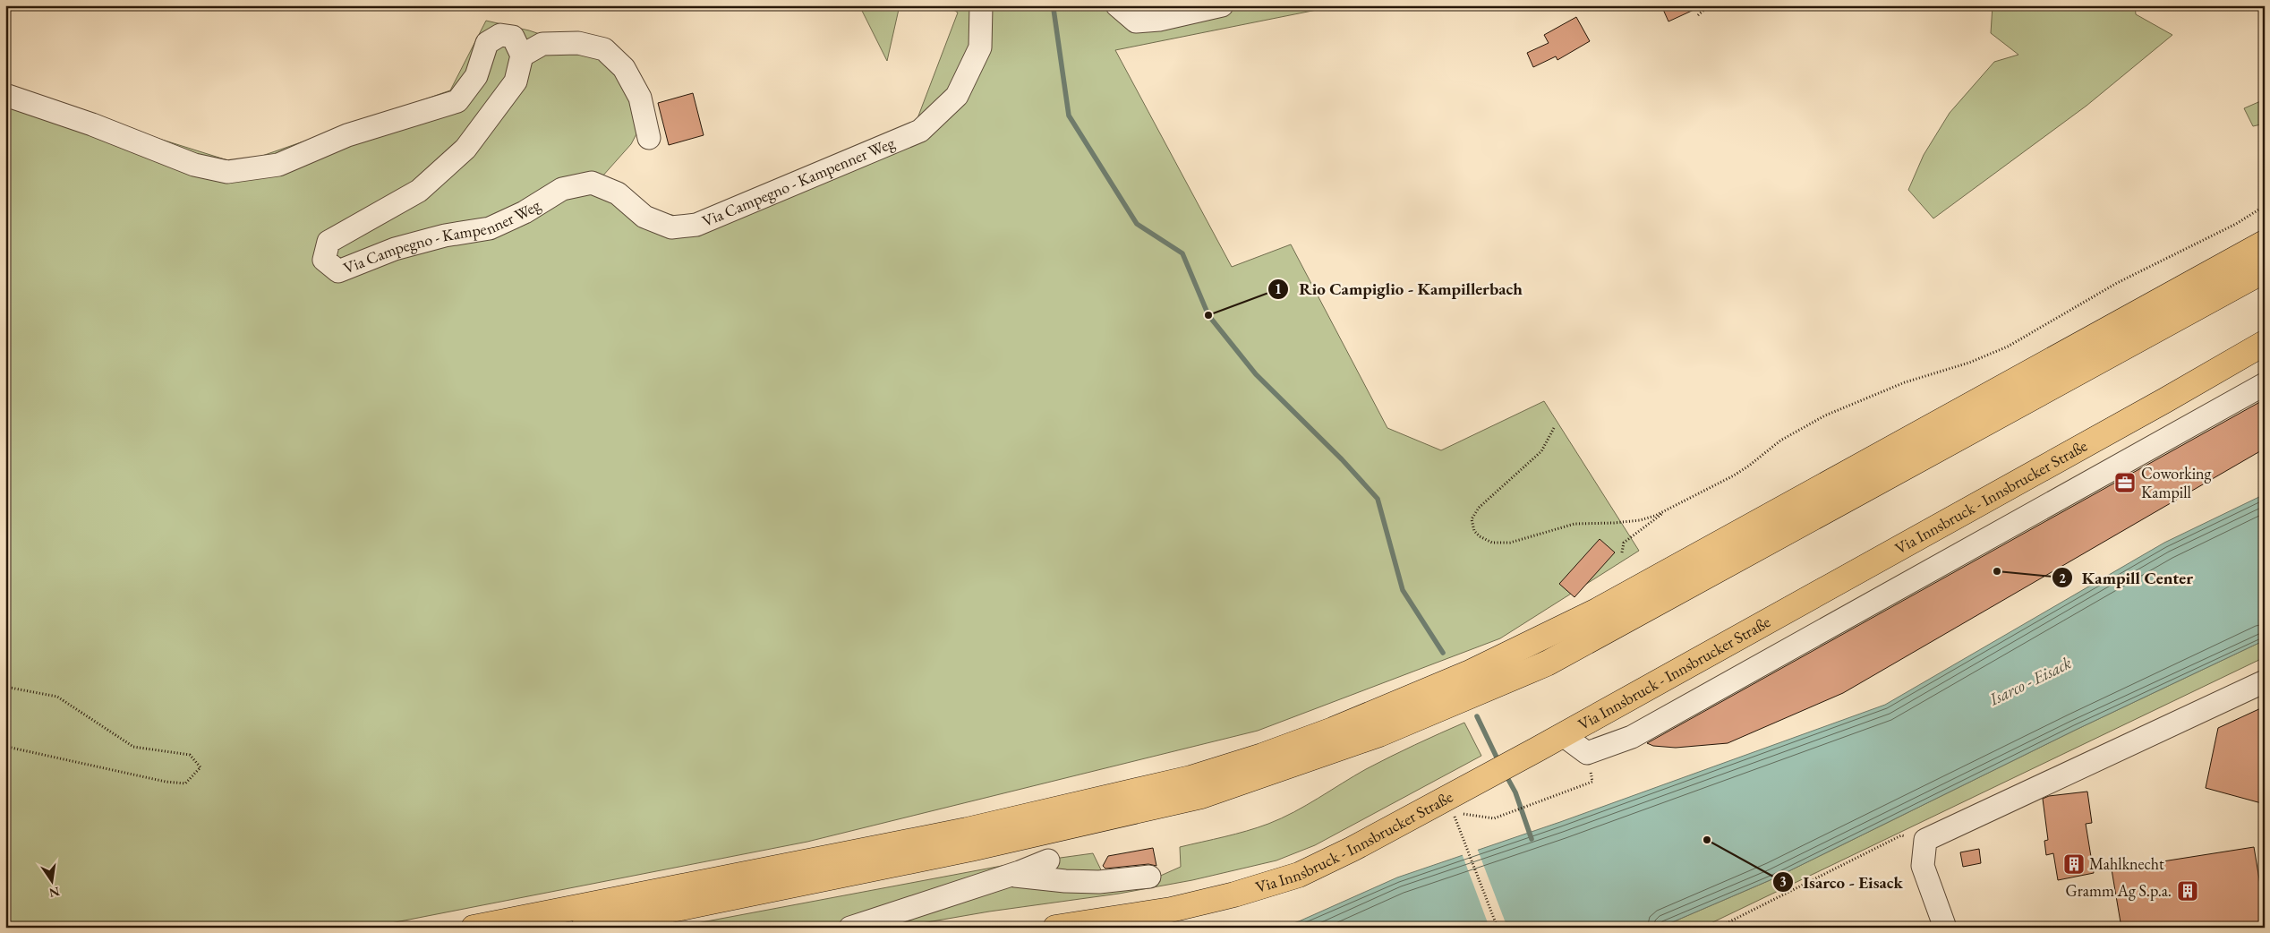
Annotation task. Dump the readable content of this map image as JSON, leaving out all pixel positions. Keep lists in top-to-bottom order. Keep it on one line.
{"streets":{"main road":["Via Innsbruck - Innsbrucker Straße"],"street":["Via Campegno - Kampenner Weg"]},"water":["Isarco - Eisack"],"places":{"other":["Rio Campiglio - Kampillerbach","Kampill Center","Isarco - Eisack"],"office":["Coworking Kampill"],"building":["Mahlknecht","Gramm Ag S.p.a."]},"north":"bottom"}
